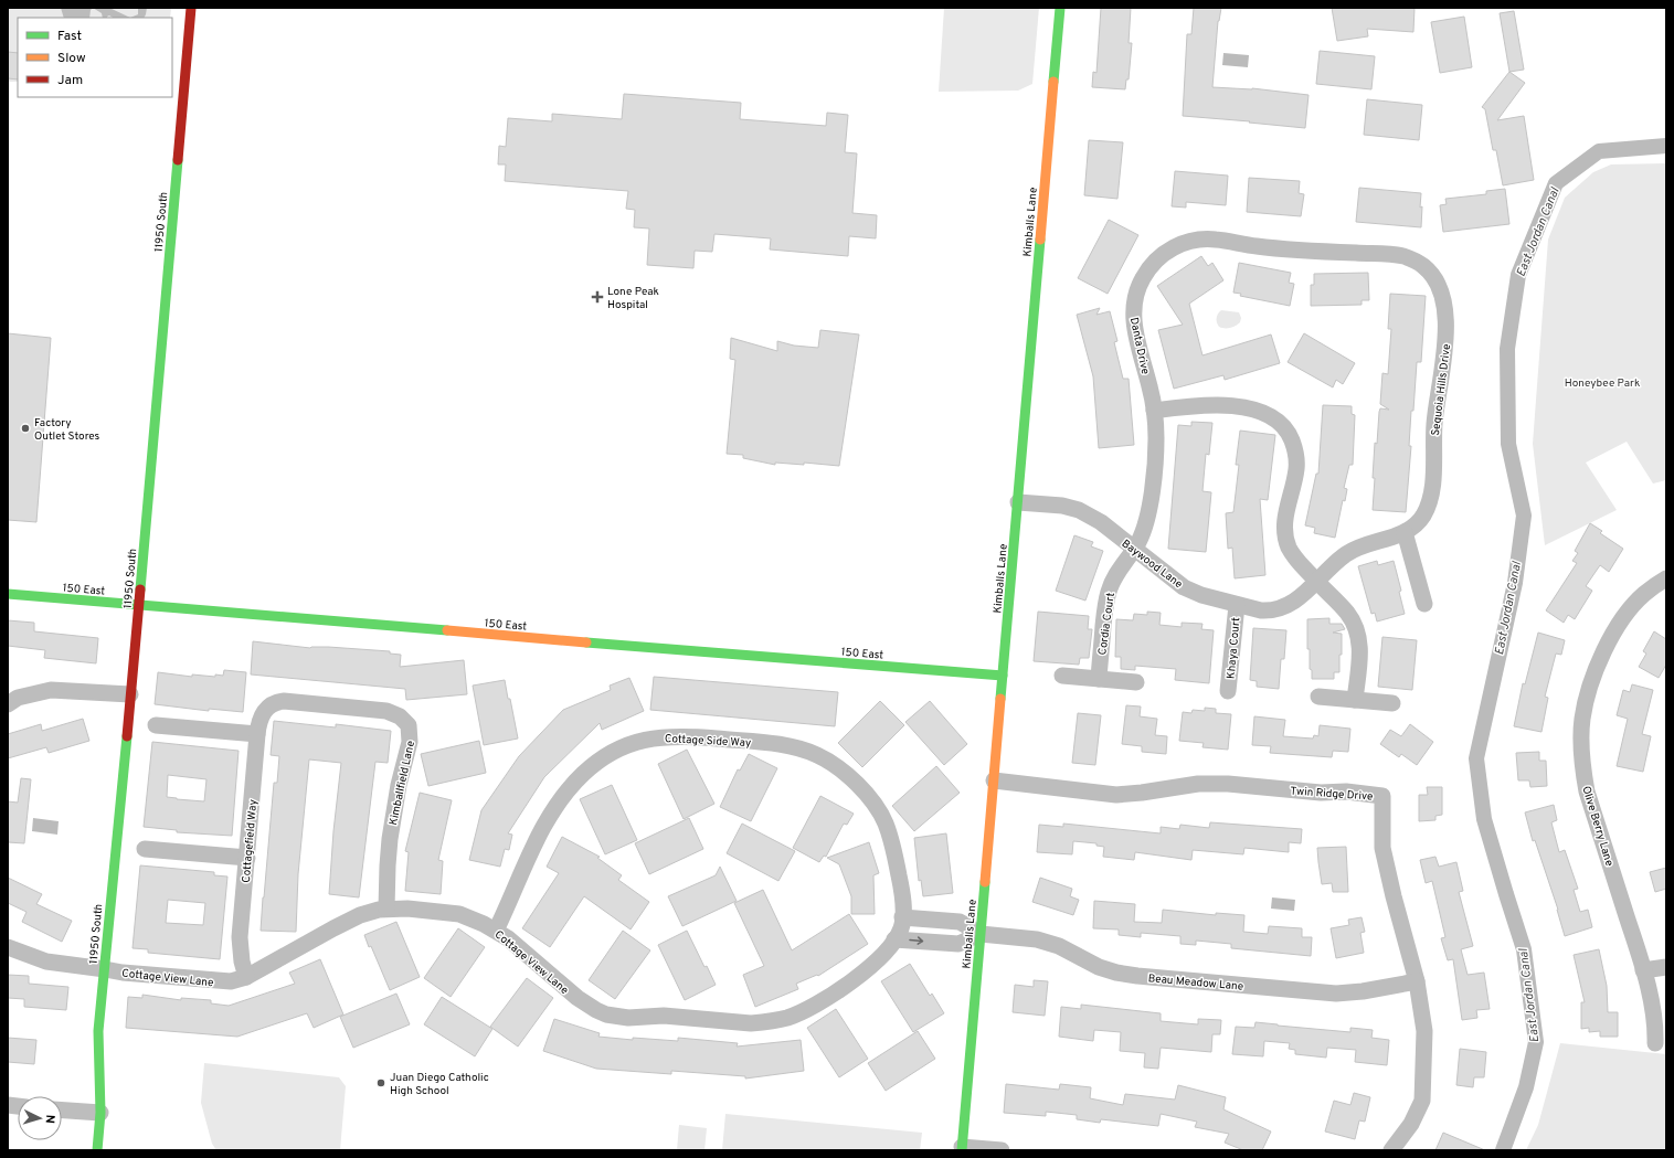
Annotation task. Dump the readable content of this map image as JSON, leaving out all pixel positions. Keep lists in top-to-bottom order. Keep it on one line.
{"streets":{"street":["11950 South","Kimballs Lane","Danta Drive","Sequoia Hills Drive","Baywood Lane","150 East","Cordia Court","Khaya Court","Cottage Side Way","Kimballfield Lane","Twin Ridge Drive","Olive Berry Lane","Cottagefield Way","Cottage View Lane","Beau Meadow Lane"]},"crossings":[["11950 South","150 East"],["11950 South","Cottage View Lane"],["Kimballs Lane","Baywood Lane"],["Kimballs Lane","150 East"],["Kimballs Lane","Twin Ridge Drive"],["Kimballs Lane","Beau Meadow Lane"],["Danta Drive","Sequoia Hills Drive"],["Danta Drive","Baywood Lane"],["Danta Drive","Cordia Court"],["Sequoia Hills Drive","Baywood Lane"],["Baywood Lane","Cordia Court"],["Baywood Lane","Khaya Court"],["Cottage Side Way","Cottage View Lane"],["Kimballfield Lane","Cottagefield Way"],["Kimballfield Lane","Cottage View Lane"],["Twin Ridge Drive","Beau Meadow Lane"],["Cottagefield Way","Cottage View Lane"]],"water":["East Jordan Canal"],"parks":["Honeybee Park"],"places":{"health":["Lone Peak Hospital"],"other":["Factory Outlet Stores","Juan Diego Catholic High School"]},"legend":["Fast","Slow","Jam"],"north":"right"}
